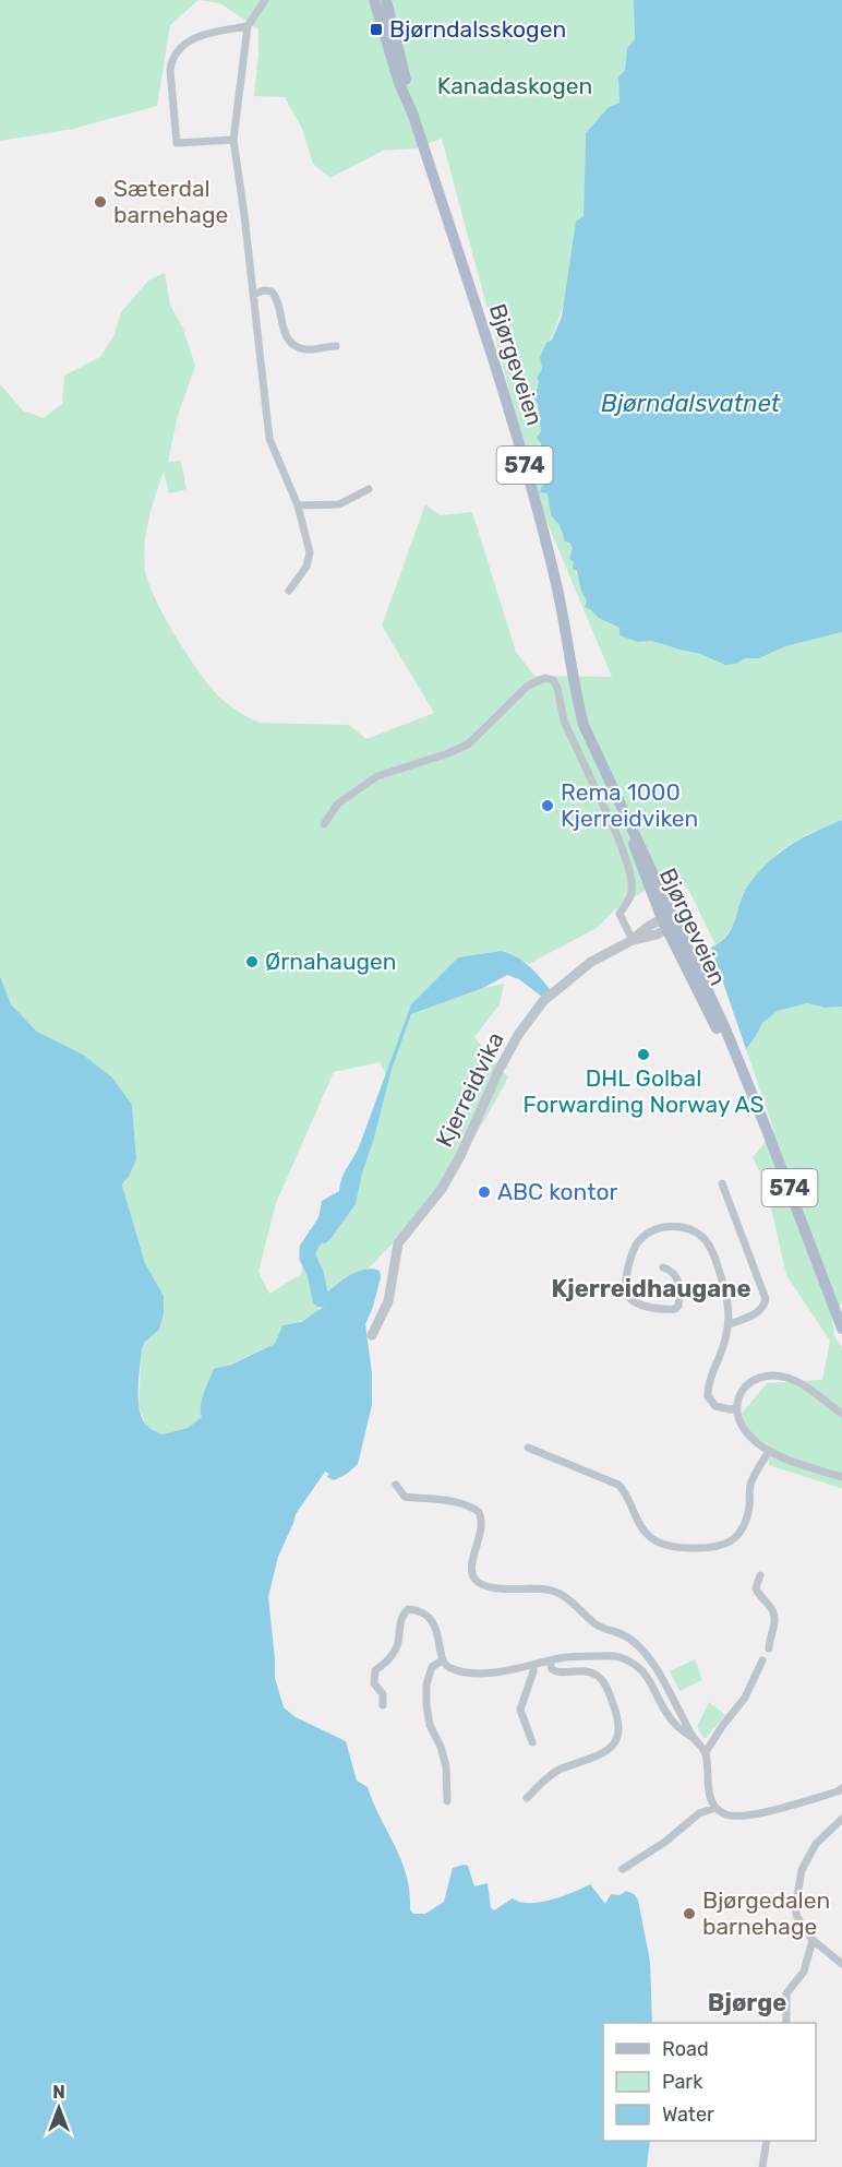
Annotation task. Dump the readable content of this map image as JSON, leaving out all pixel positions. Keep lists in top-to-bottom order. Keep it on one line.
{"streets":{"main road":["Bjørgeveien","574"],"street":["Kjerreidvika"]},"crossings":[["Bjørgeveien","Kjerreidvika"]],"districts":["Kjerreidhaugane","Bjørge"],"water":["Bjørndalsvatnet"],"parks":["Kanadaskogen"],"places":{"transit":["Bjørndalsskogen"],"other":["Sæterdal barnehage","Rema 1000 Kjerreidviken","Ørnahaugen","DHL Golbal Forwarding Norway AS","ABC kontor","Bjørgedalen barnehage"]},"legend":["Road","Park","Water"],"north":"top"}
